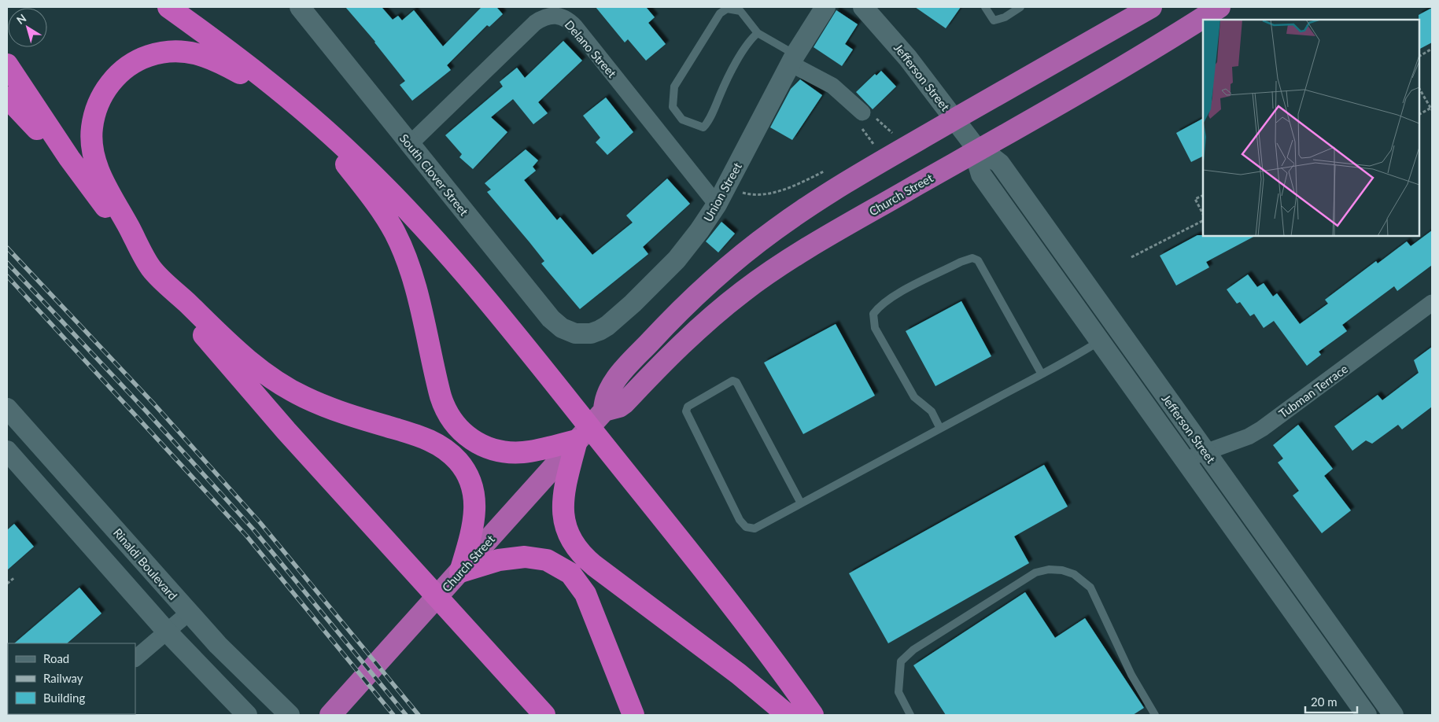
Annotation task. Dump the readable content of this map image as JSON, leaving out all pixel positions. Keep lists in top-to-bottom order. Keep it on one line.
{"streets":{"highway":["Church Street"],"street":["Delano Street","Jefferson Street","South Clover Street","Union Street","Tubman Terrace","Rinaldi Boulevard"]},"crossings":[["Delano Street","South Clover Street"],["Delano Street","Union Street"],["Jefferson Street","Church Street"],["Jefferson Street","Tubman Terrace"],["South Clover Street","Union Street"]],"legend":["Road","Railway","Building"],"scale_bar":"20 m","north":"top left"}
